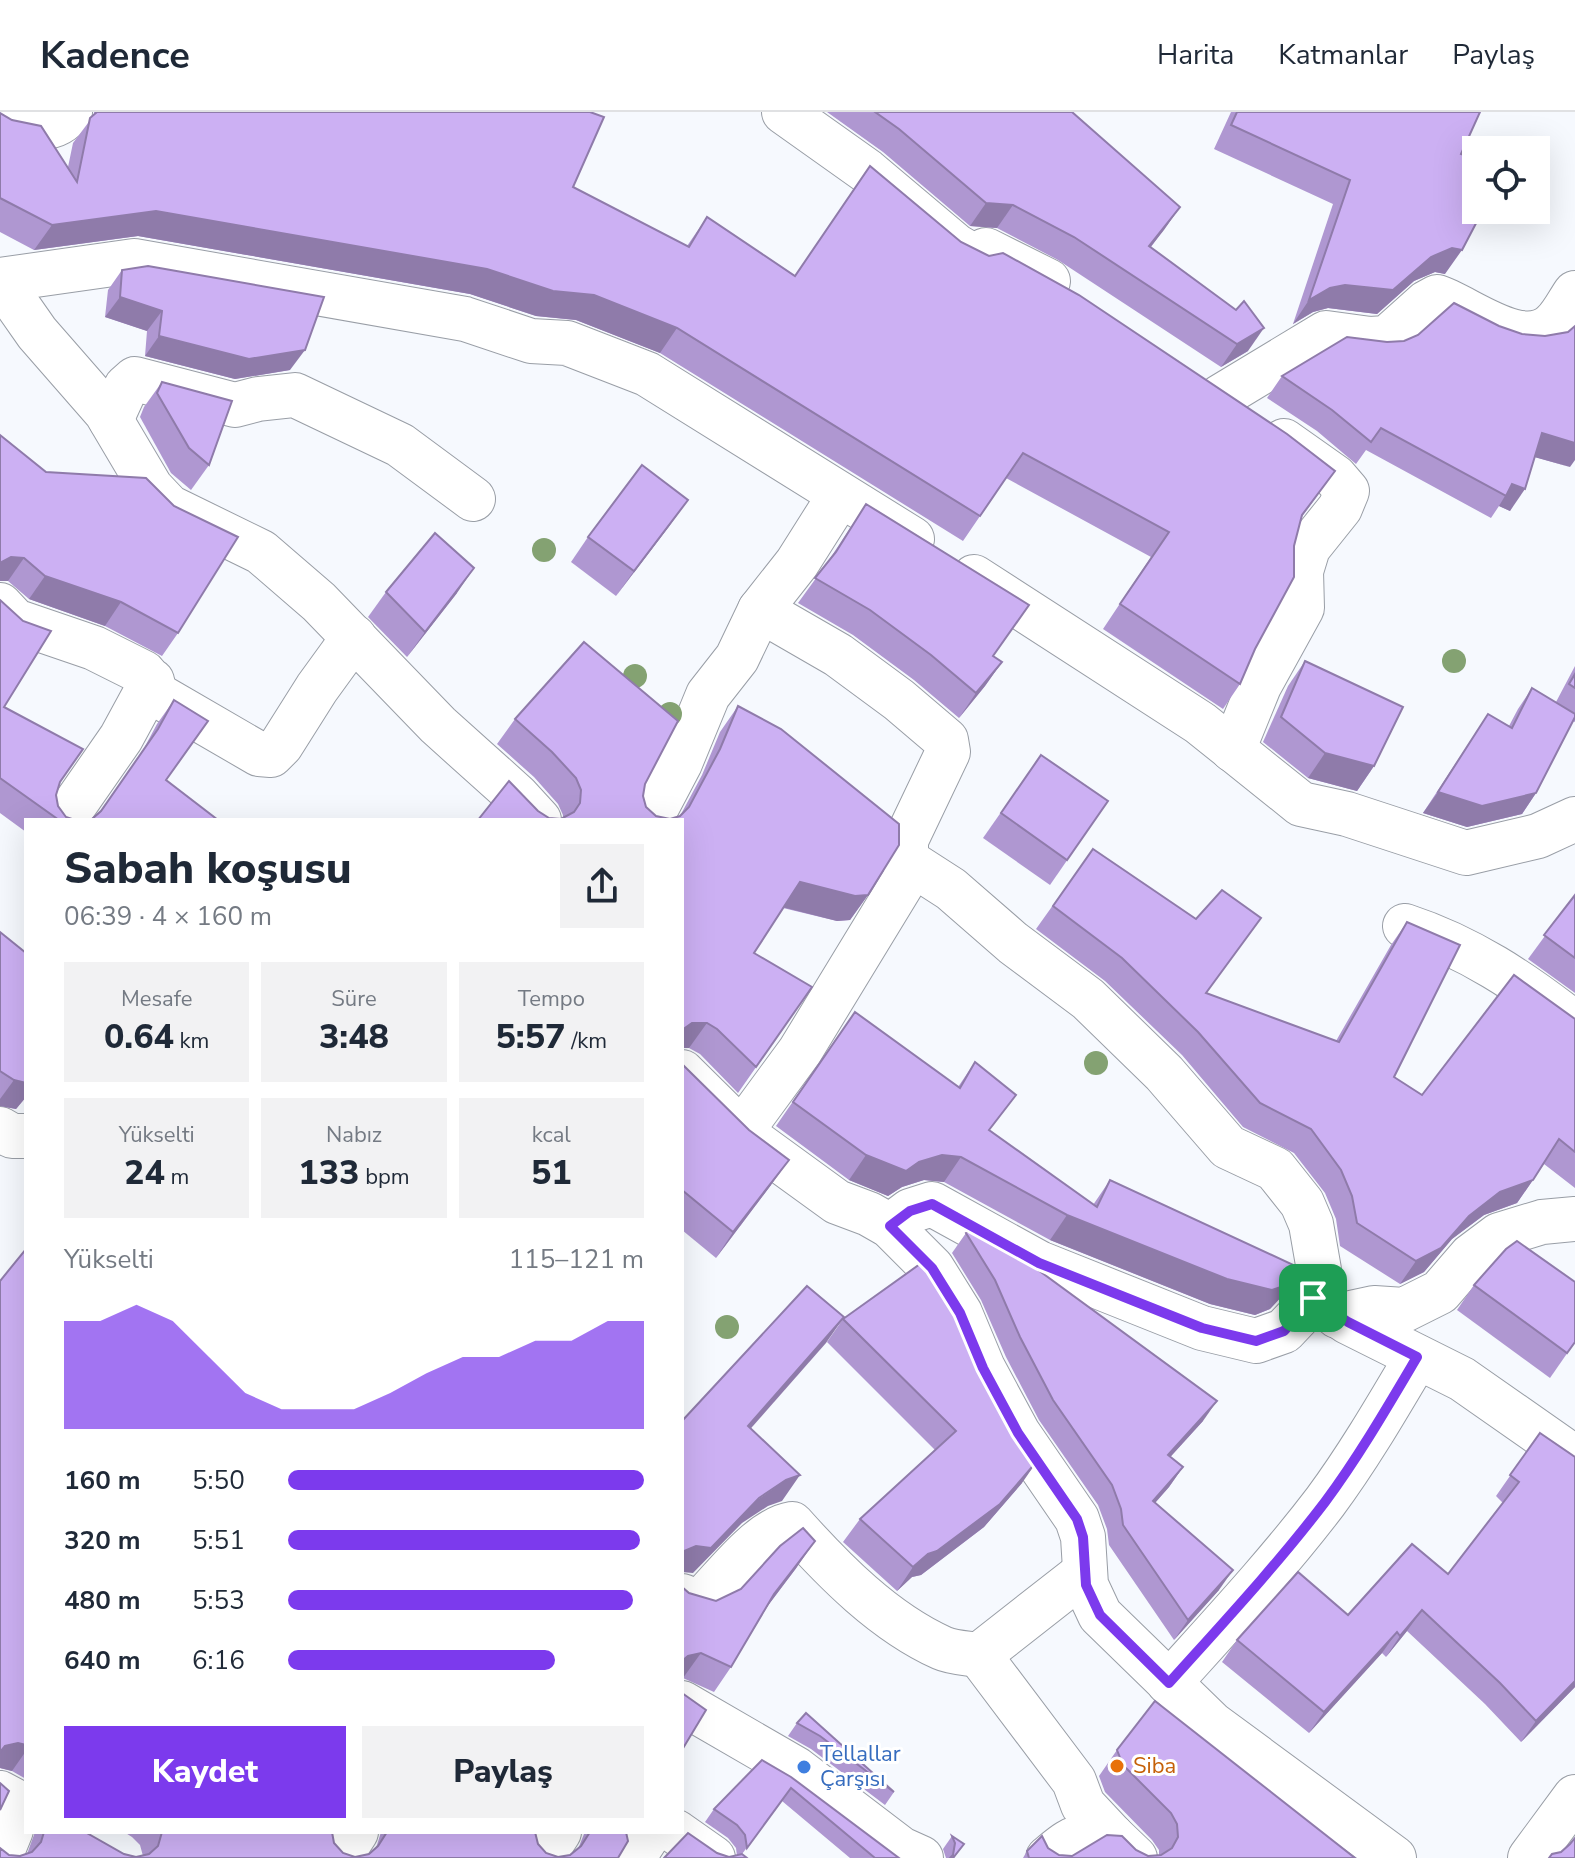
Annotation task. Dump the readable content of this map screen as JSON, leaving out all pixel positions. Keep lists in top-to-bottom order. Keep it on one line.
{"places":["Siba","Tellallar Çarşısı"],"page":{"header":"Kadence","nav":["Harita","Katmanlar","Paylaş"],"heading":["Sabah koşusu","06:39 · 4 × 160 m"],"stats":[["Mesafe","0.64 km"],["Süre","3:48"],["Tempo","5:57 /km"],["Yükselti","24 m"],["Nabız","133 bpm"],["kcal","51"]],"chart":["Yükselti","115–121 m"],"list":[{"name":"160 m","note":"5:50"},{"name":"320 m","note":"5:51"},{"name":"480 m","note":"5:53"},{"name":"640 m","note":"6:16"}],"buttons":["Kaydet","Paylaş"]}}
